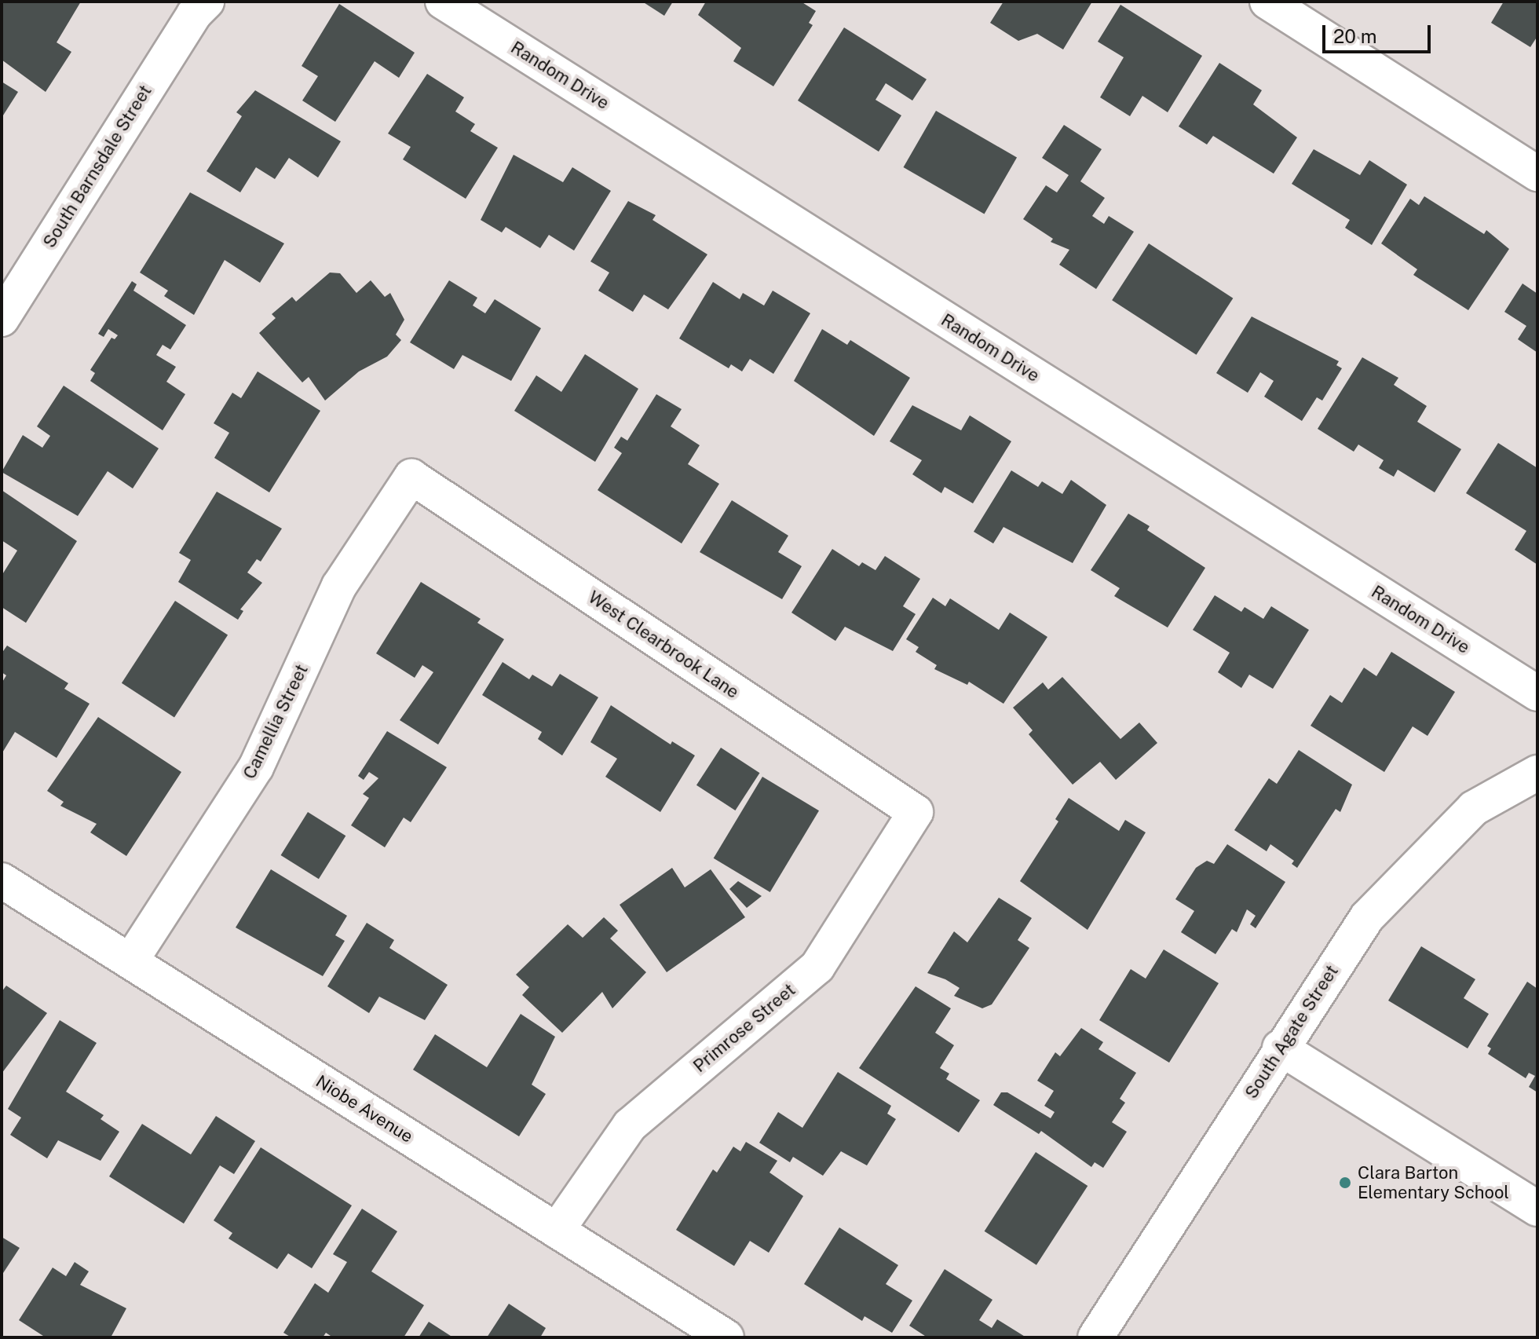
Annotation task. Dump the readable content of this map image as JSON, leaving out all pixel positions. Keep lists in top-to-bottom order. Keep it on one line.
{"streets":{"street":["Random Drive","South Barnsdale Street","West Clearbrook Lane","Camellia Street","Primrose Street","South Agate Street","Niobe Avenue"]},"crossings":[["West Clearbrook Lane","Camellia Street"],["West Clearbrook Lane","Primrose Street"],["Camellia Street","Niobe Avenue"],["Primrose Street","Niobe Avenue"]],"places":["Clara Barton Elementary School"],"scale_bar":"20 m"}
